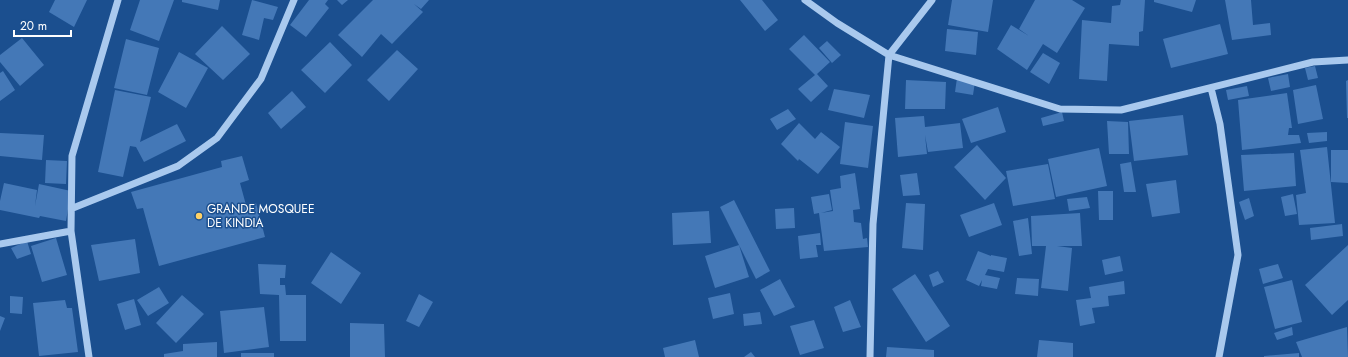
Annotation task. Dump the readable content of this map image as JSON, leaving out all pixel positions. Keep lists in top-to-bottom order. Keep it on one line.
{"places":["GRANDE MOSQUEE DE KINDIA"],"scale_bar":"20 m"}
